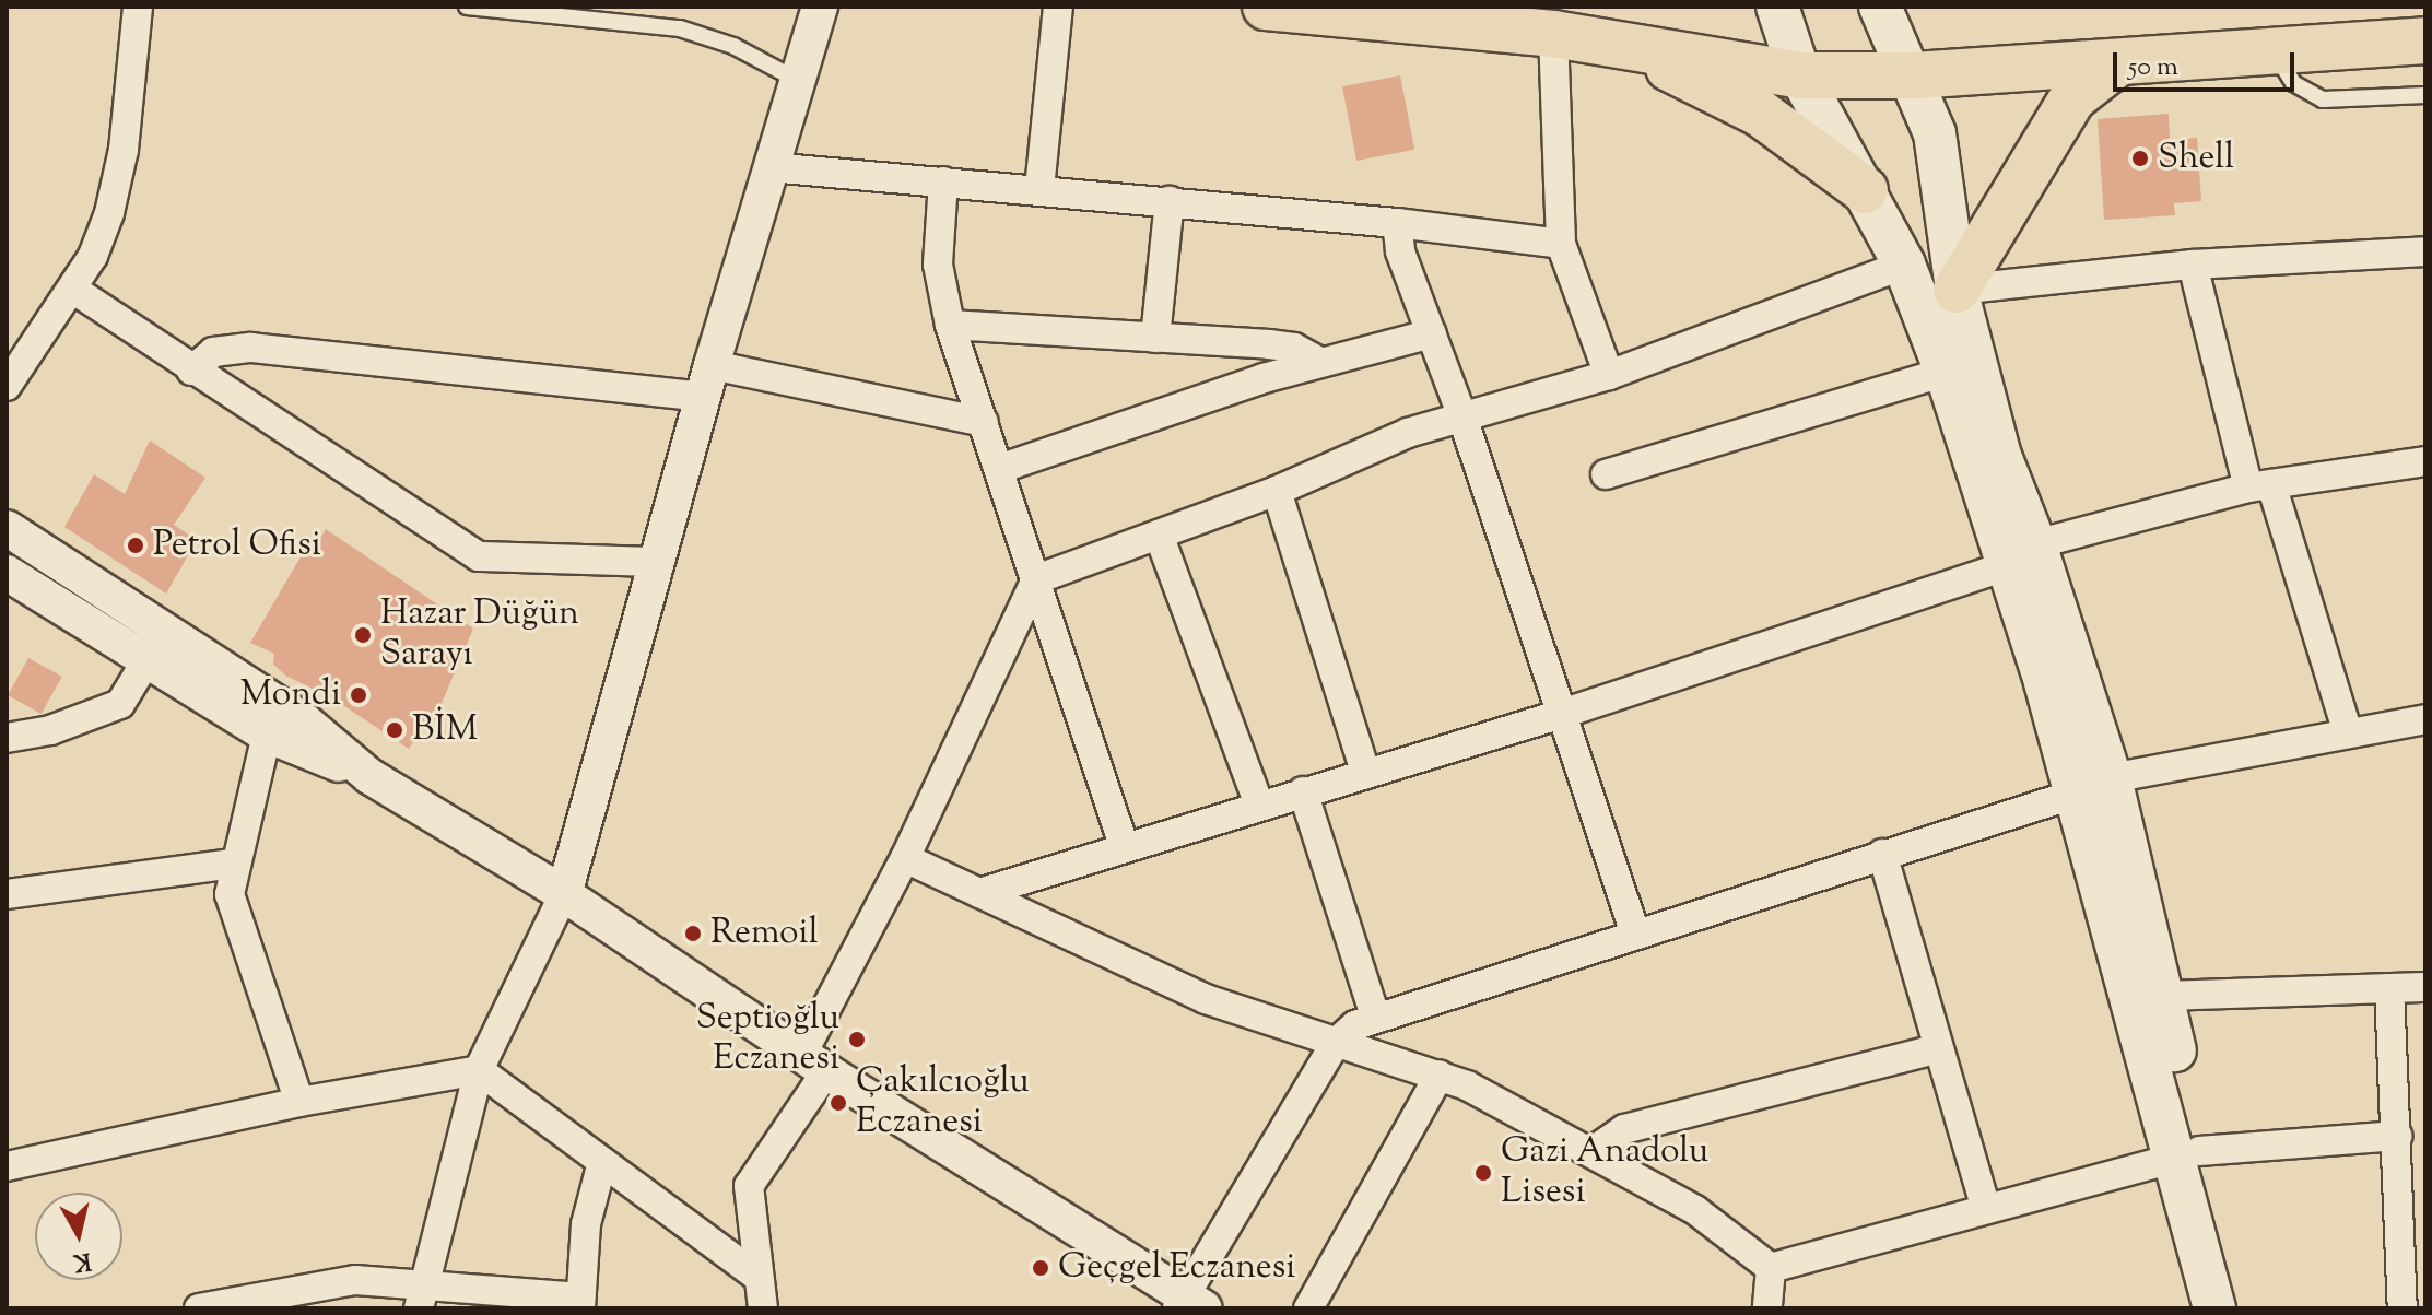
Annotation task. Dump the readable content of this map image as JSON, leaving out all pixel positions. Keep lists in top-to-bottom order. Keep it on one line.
{"places":["Shell","Petrol Ofisi","Hazar Düğün Sarayı","Mondi","BİM","Remoil","Septioğlu Eczanesi","Çakılcıoğlu Eczanesi","Gazi Anadolu Lisesi","Geçgel Eczanesi"],"scale_bar":"50 m","north":"bottom"}
